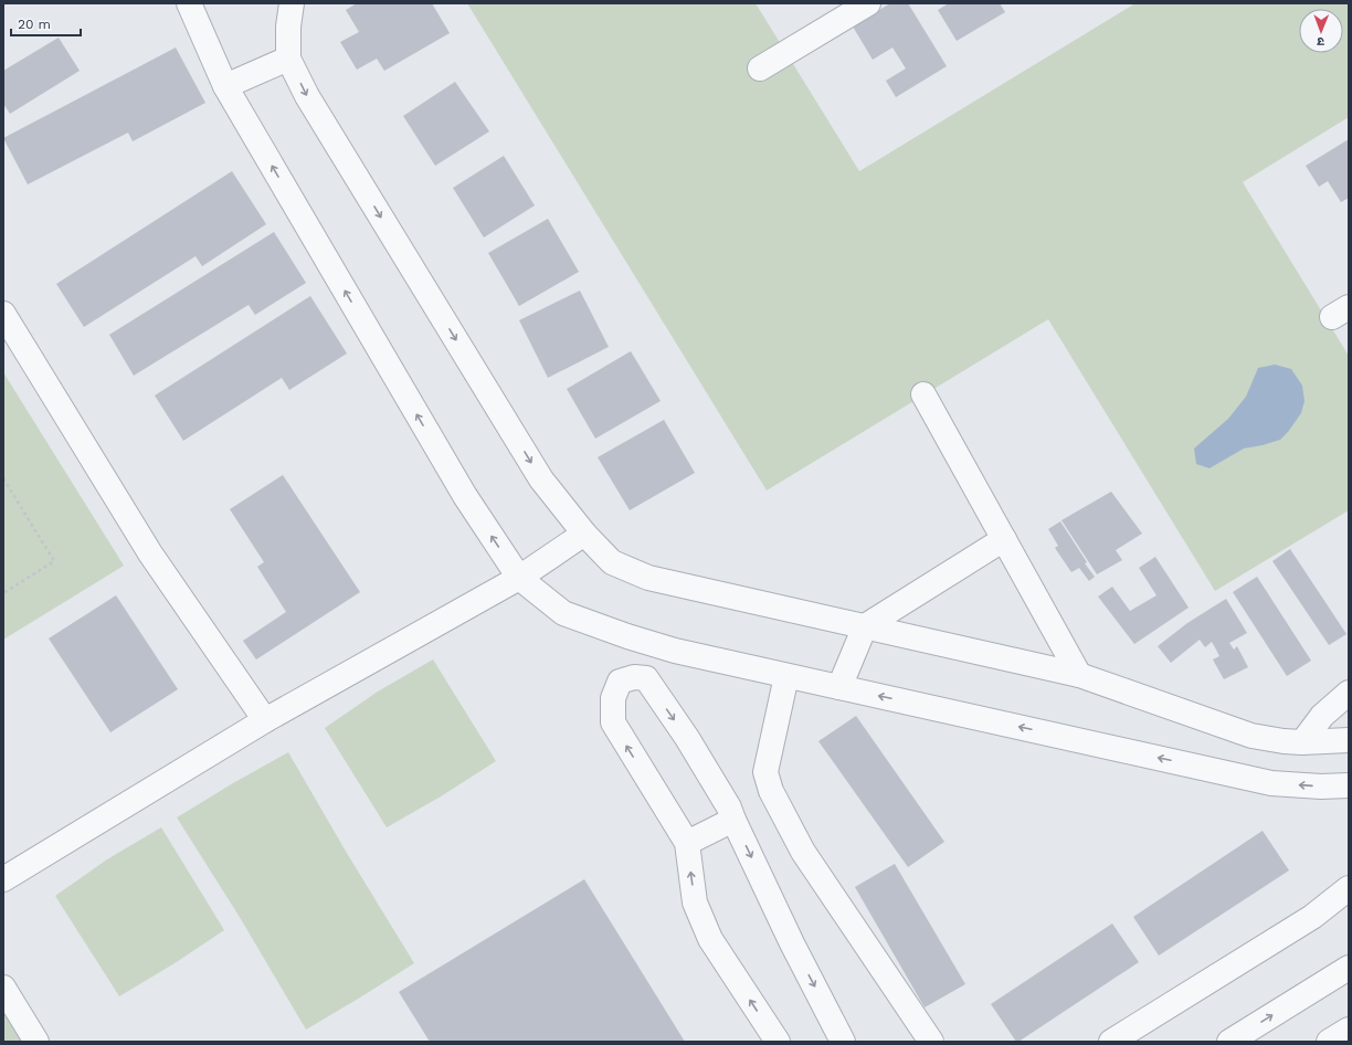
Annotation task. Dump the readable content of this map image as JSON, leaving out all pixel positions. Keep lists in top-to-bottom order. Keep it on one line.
{"scale_bar":"20 m","north":"bottom"}
